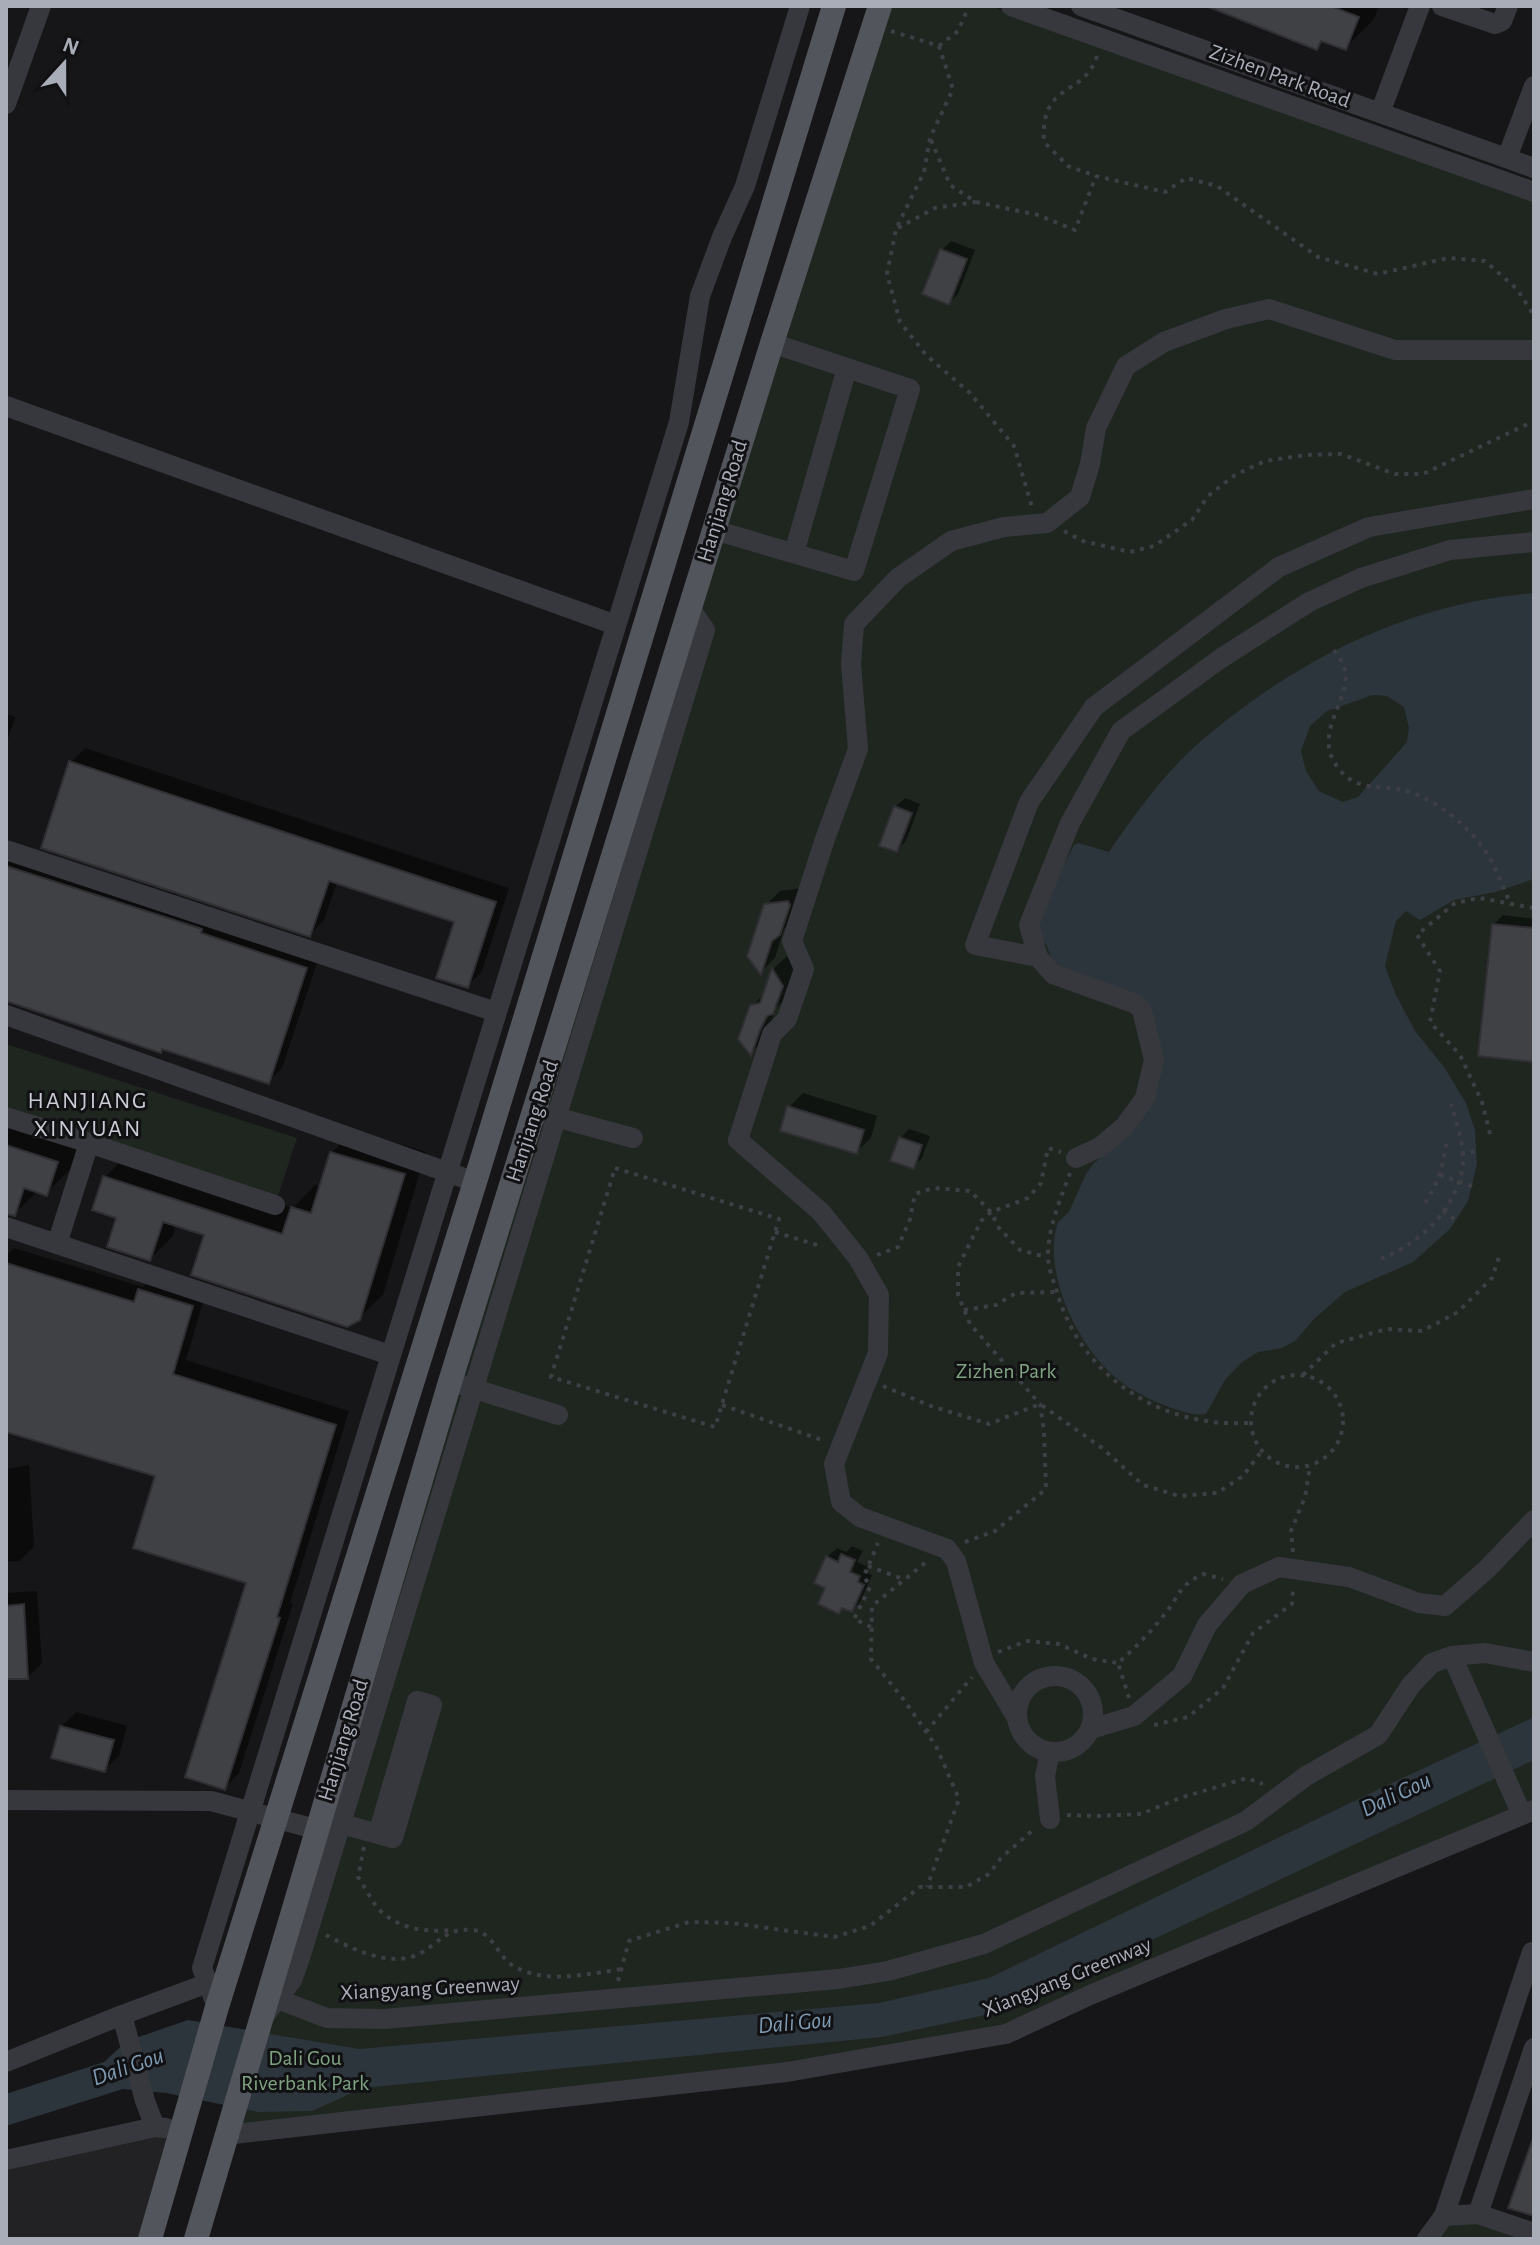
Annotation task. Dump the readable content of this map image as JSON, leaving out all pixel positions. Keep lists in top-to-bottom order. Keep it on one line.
{"streets":{"main road":["Hanjiang Road"],"street":["Zizhen Park Road","Xiangyang Greenway"]},"crossings":[["Hanjiang Road","Xiangyang Greenway"]],"districts":["HANJIANG XINYUAN"],"water":["Dali Gou"],"parks":["Zizhen Park","Dali Gou Riverbank Park"],"north":"top"}
